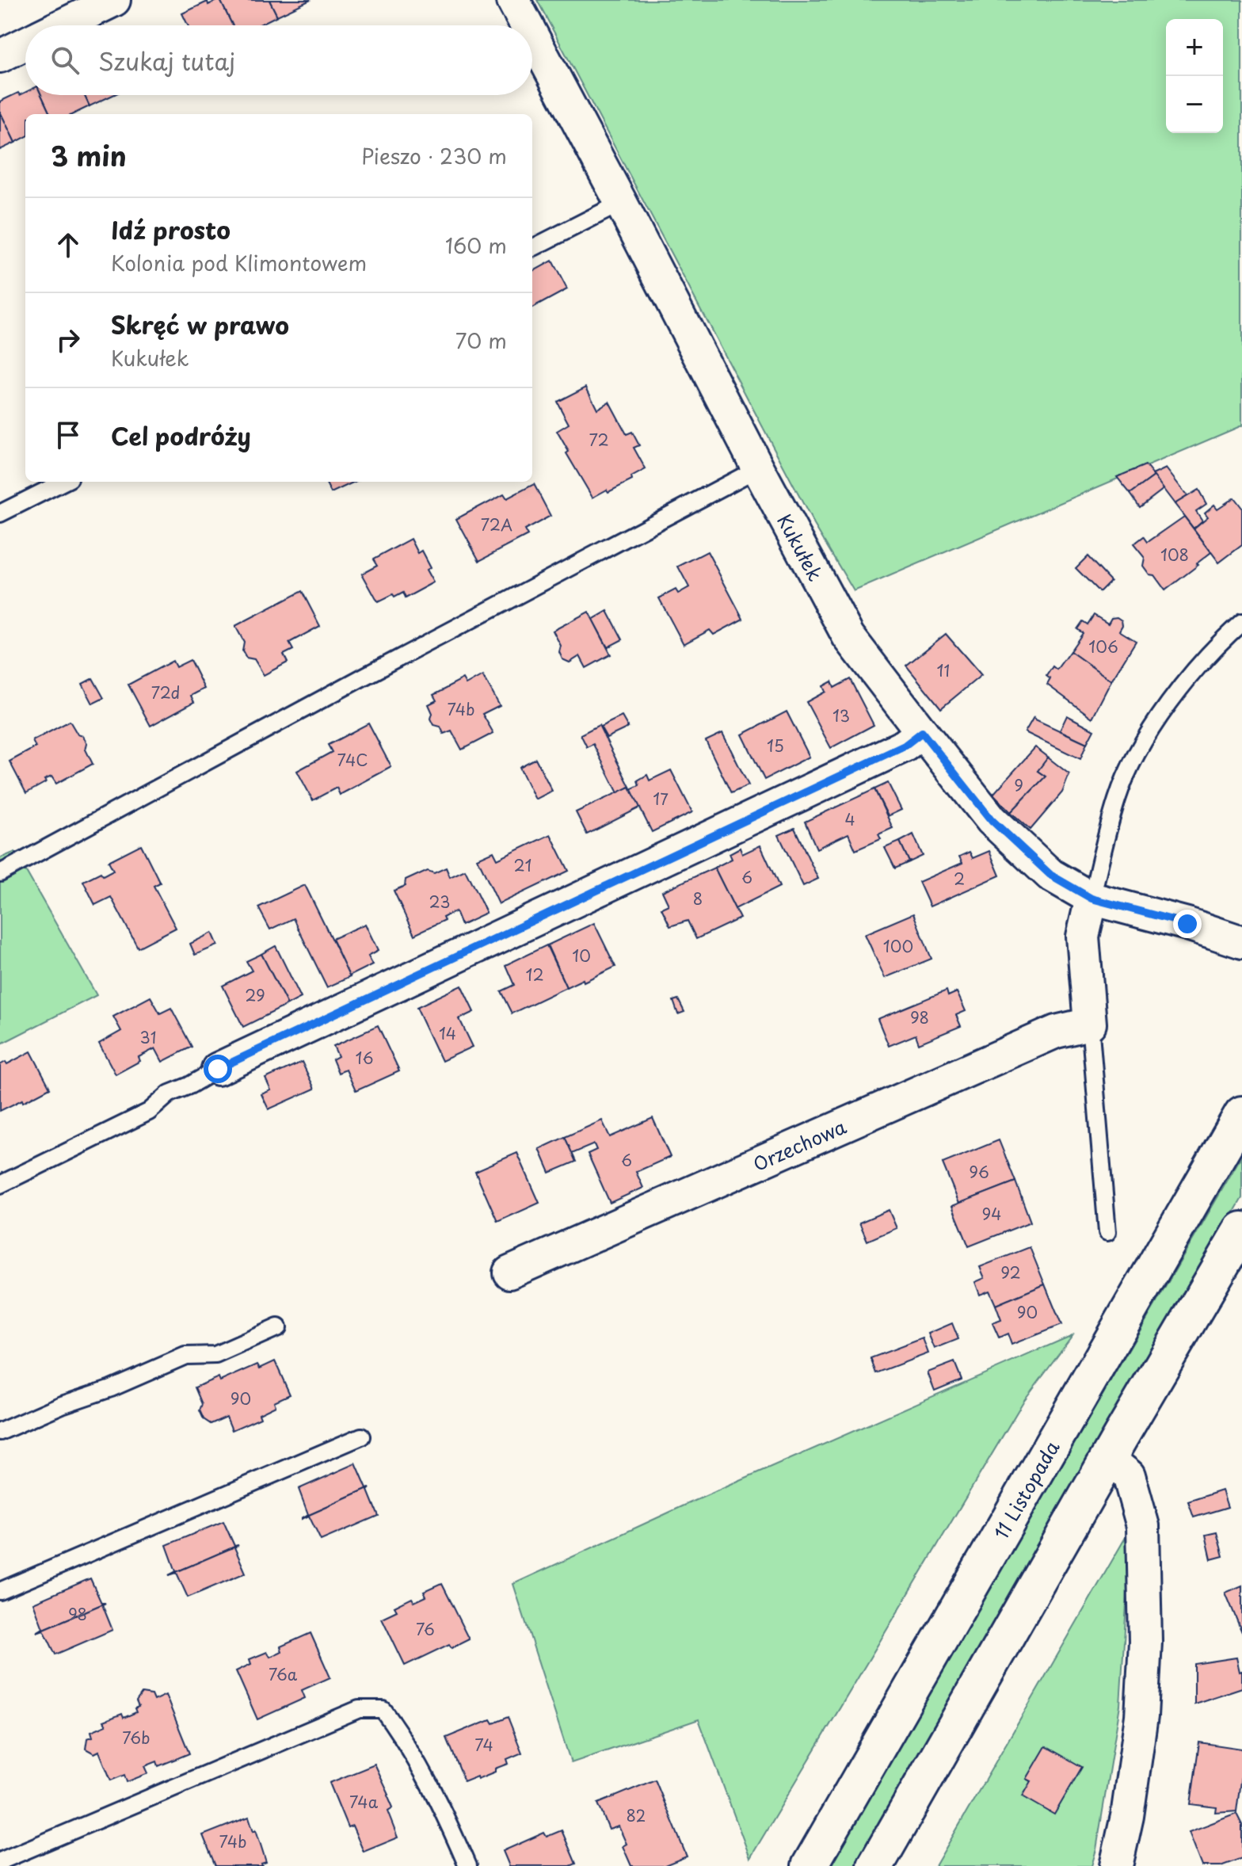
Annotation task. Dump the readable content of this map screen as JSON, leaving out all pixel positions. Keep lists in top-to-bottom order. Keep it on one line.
{"streets":{"main road":["11 Listopada"],"street":["Kukułek","Orzechowa"]},"house_numbers":["72","72A","108","106","11","72d","74b","13","15","74C","9","17","4","21","6","2","8","23","100","10","12","29","98","14","31","16","6","96","94","92","90","90","98","76","76a","76b","74","74a","82","74b"],"page":{"map_buttons":["+","−"],"search":"Szukaj tutaj","heading":["3 min","Pieszo · 230 m"],"list":[["Idź prosto","Kolonia pod Klimontowem","160 m"],["Skręć w prawo","Kukułek","70 m"],"Cel podróży"]}}
